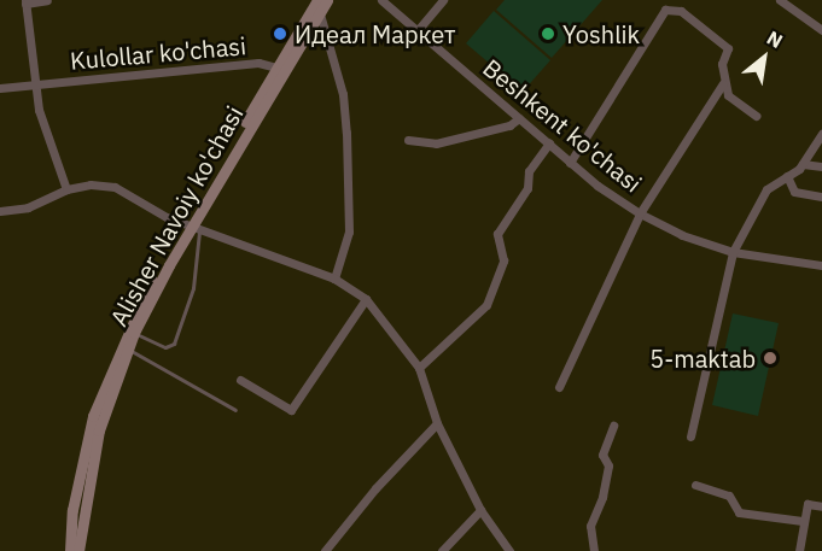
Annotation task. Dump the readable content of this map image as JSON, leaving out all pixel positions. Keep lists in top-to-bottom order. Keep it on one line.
{"streets":{"main road":["Alisher Navoiy ko'chasi"],"street":["Kulollar ko'chasi","Beshkent ko'chasi"]},"crossings":[["Kulollar ko'chasi","Alisher Navoiy ko'chasi"]],"places":["Идеал Маркет","Yoshlik","5-maktab"],"north":"top right"}
